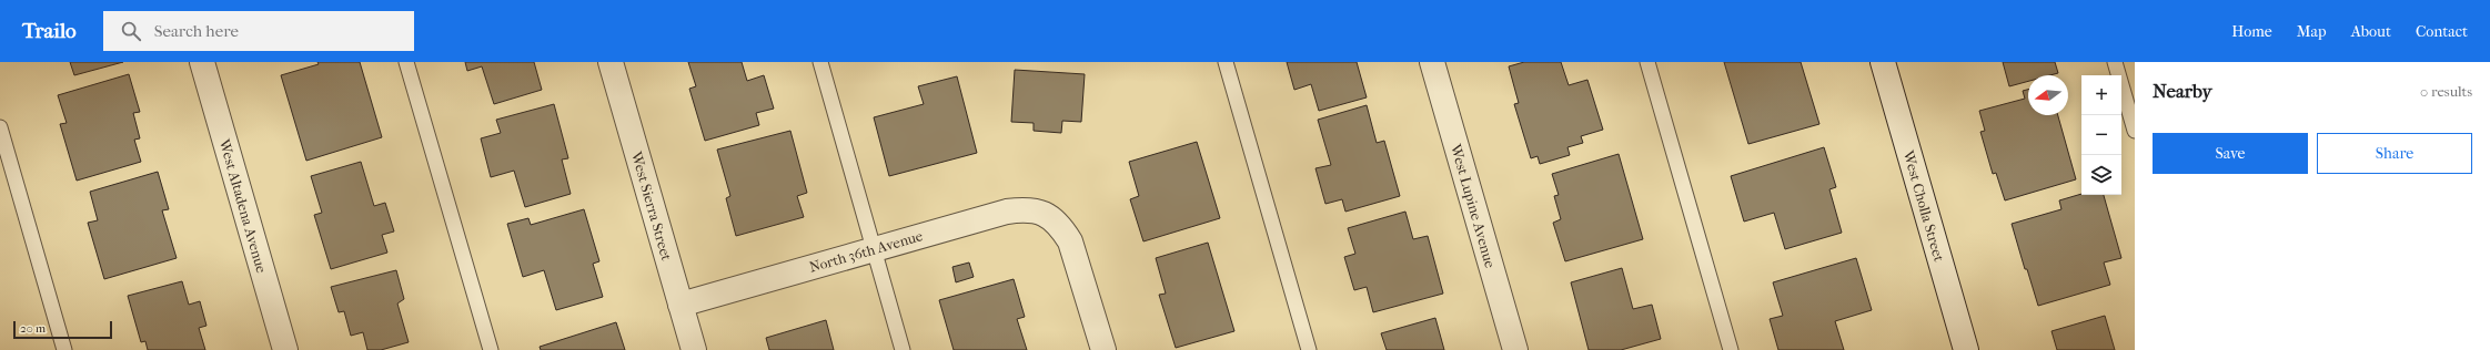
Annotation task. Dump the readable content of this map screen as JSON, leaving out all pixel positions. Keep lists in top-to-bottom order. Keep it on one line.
{"streets":{"street":["West Altadena Avenue","West Sierra Street","West Lupine Avenue","West Cholla Street","North 36th Avenue"]},"crossings":[["West Sierra Street","North 36th Avenue"]],"scale_bar":"20 m","north":"left","page":{"header":"Trailo","search":"Search here","nav":["Home","Map","About","Contact"],"heading":["Nearby","0 results"],"map_buttons":["+","−"],"buttons":["Save","Share"],"scale":"20 m"}}
